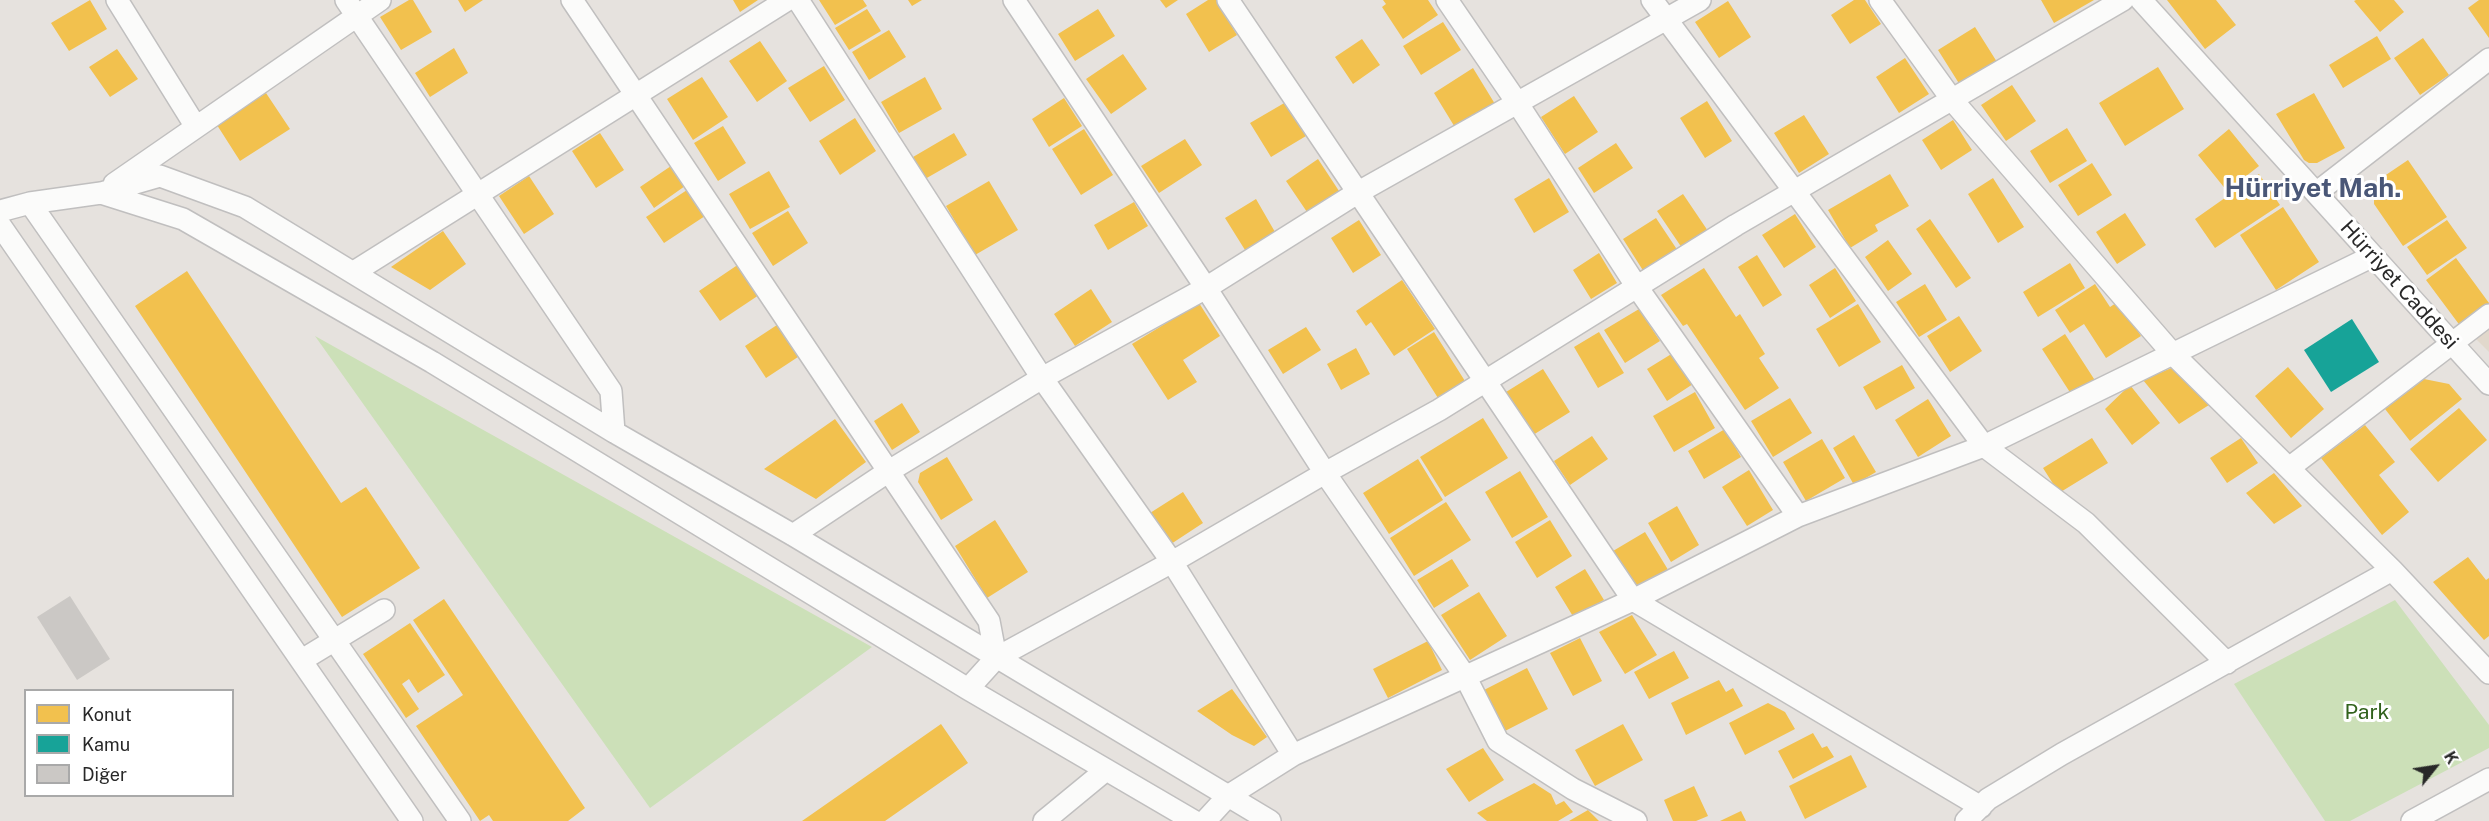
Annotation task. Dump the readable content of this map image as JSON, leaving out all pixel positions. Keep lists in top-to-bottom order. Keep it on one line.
{"streets":{"street":["Hürriyet Caddesi"]},"districts":["Hürriyet Mah."],"parks":["Park"],"legend":["Konut","Kamu","Diğer"],"north":"top right"}
